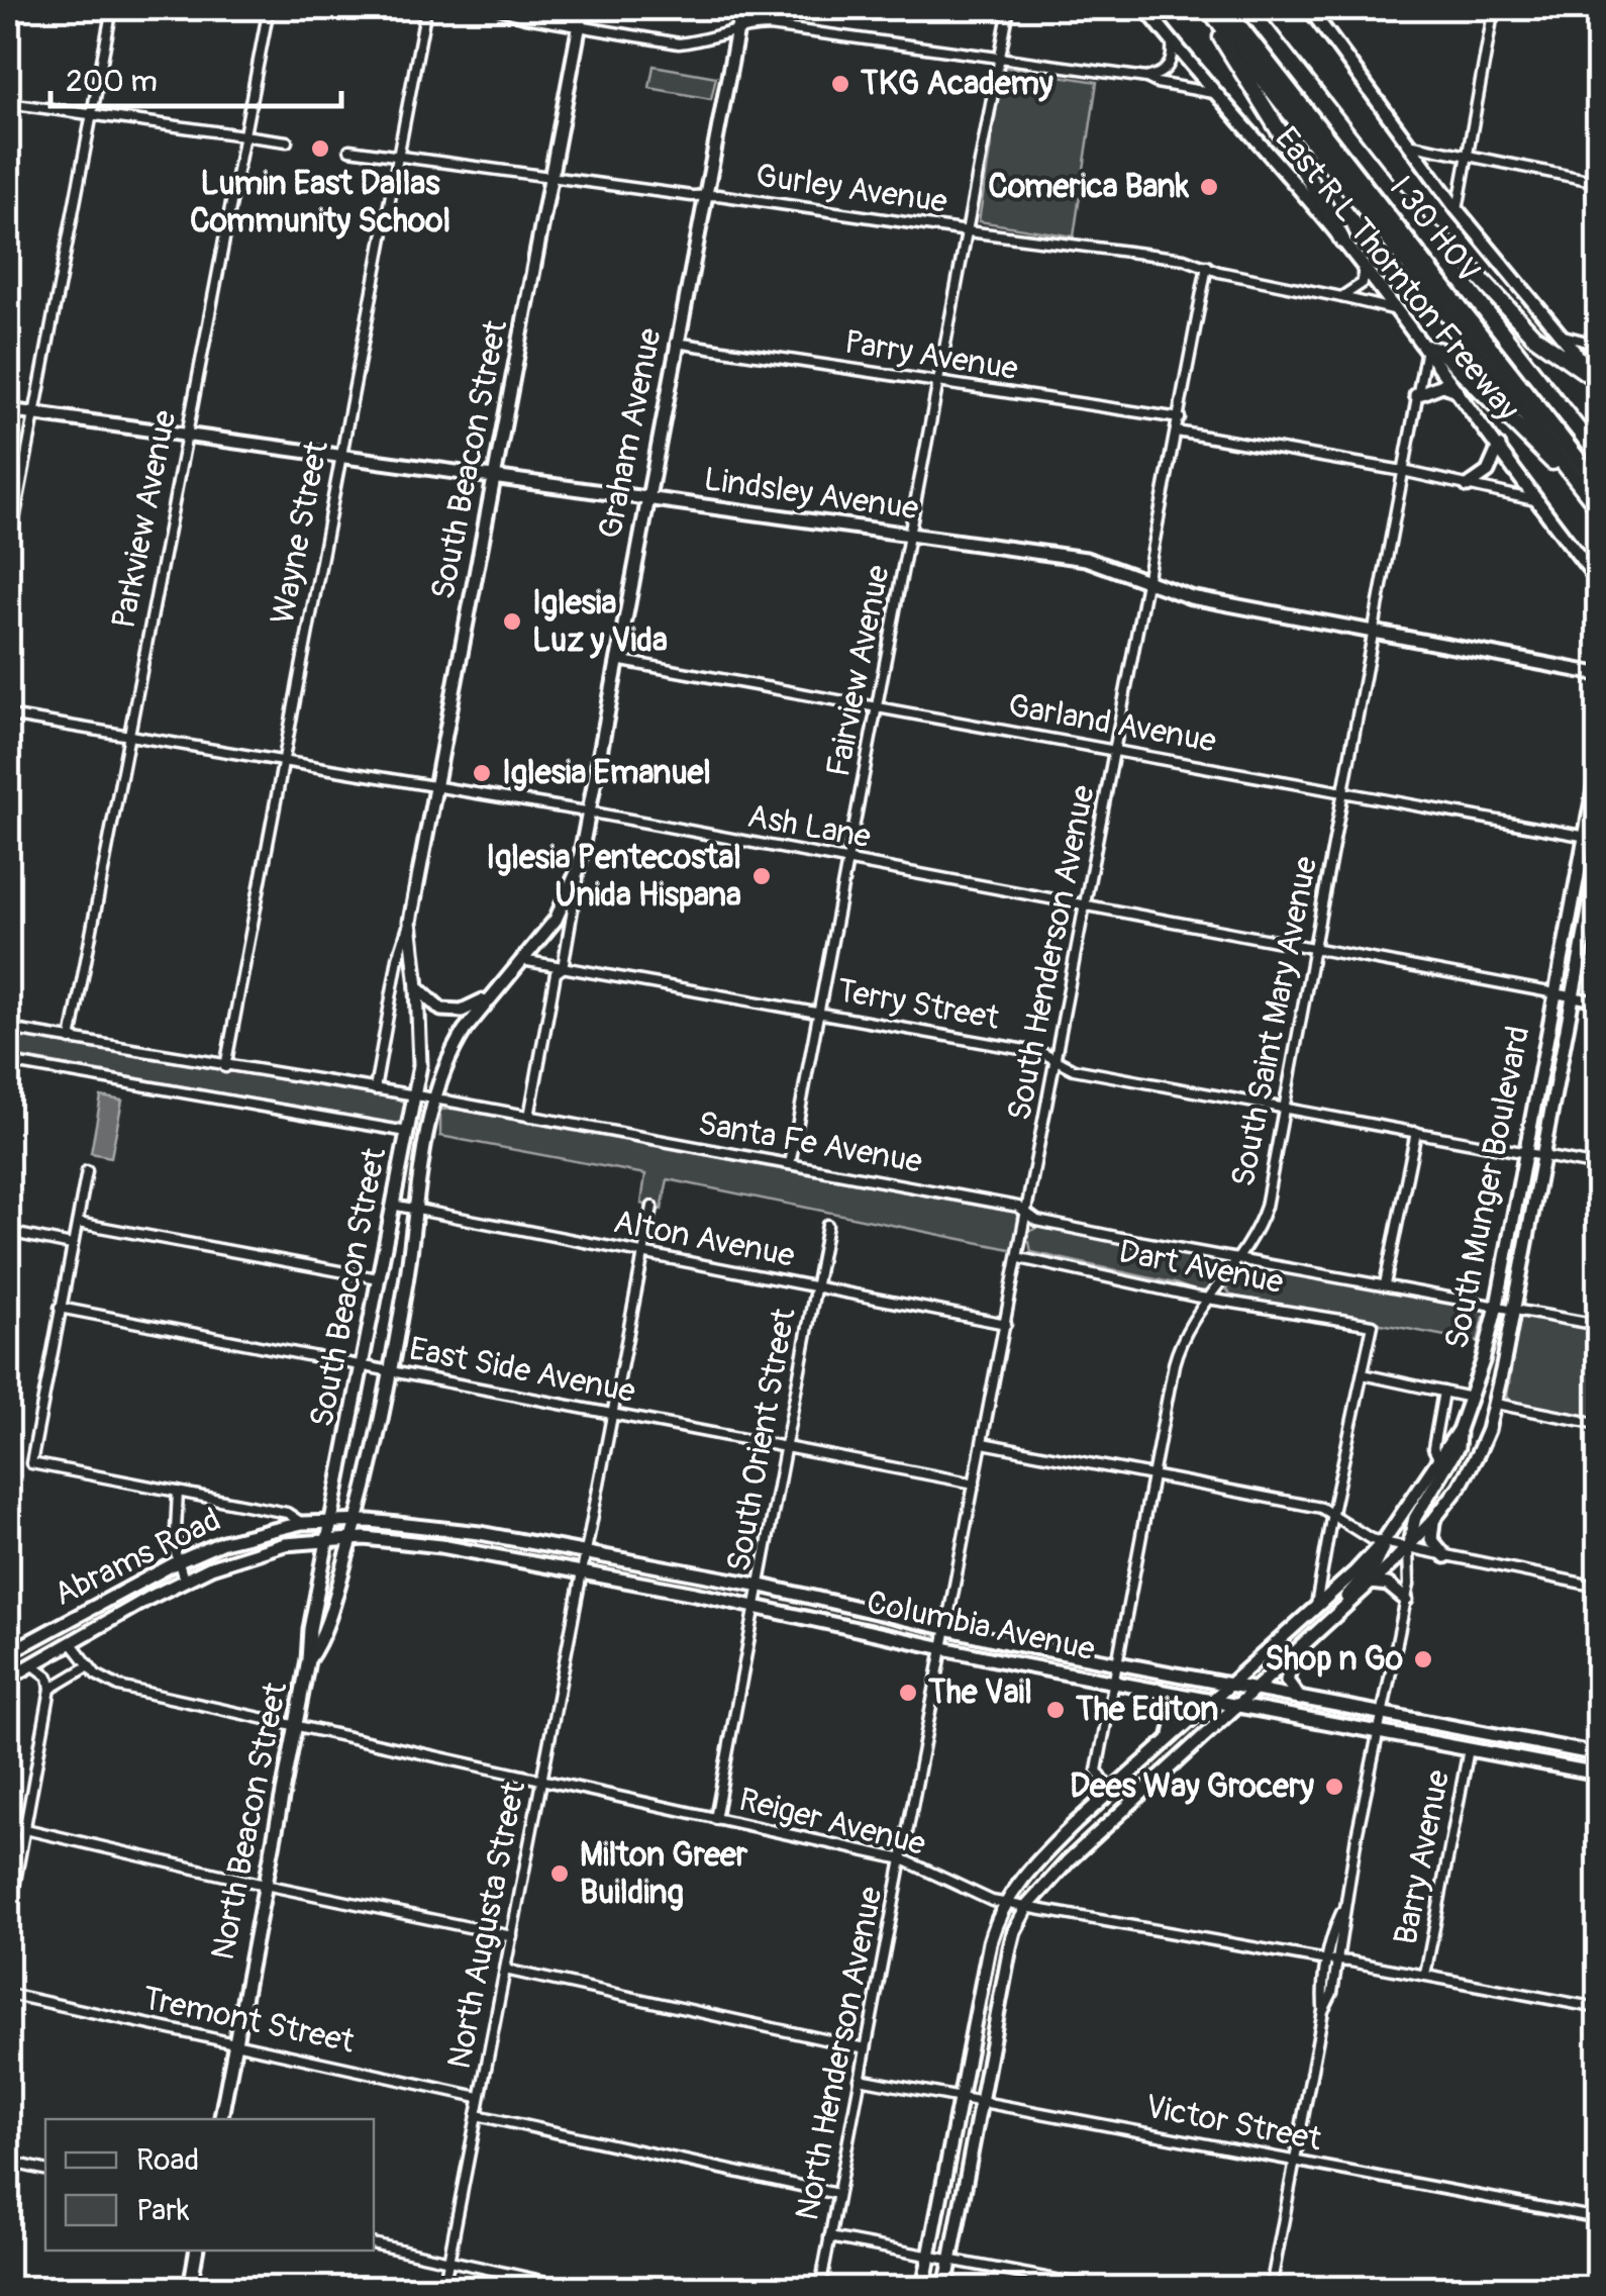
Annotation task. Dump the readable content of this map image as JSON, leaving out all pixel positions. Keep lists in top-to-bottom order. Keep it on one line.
{"streets":{"highway":["I 30 HOV","East R L Thornton Freeway"],"main road":["Graham Avenue","South Beacon Street","Lindsley Avenue","South Munger Boulevard","Abrams Road","Columbia Avenue","North Beacon Street"],"street":["Gurley Avenue","Parry Avenue","Parkview Avenue","Wayne Street","Fairview Avenue","Garland Avenue","Ash Lane","South Henderson Avenue","Terry Street","South Saint Mary Avenue","Santa Fe Avenue","Alton Avenue","Dart Avenue","East Side Avenue","South Orient Street","Reiger Avenue","Barry Avenue","North Augusta Street","Tremont Street","North Henderson Avenue","Victor Street"]},"crossings":[["Gurley Avenue","East R L Thornton Freeway"],["Gurley Avenue","Graham Avenue"],["Gurley Avenue","South Beacon Street"],["Gurley Avenue","Wayne Street"],["Gurley Avenue","Fairview Avenue"],["Gurley Avenue","South Henderson Avenue"],["I 30 HOV","East R L Thornton Freeway"],["East R L Thornton Freeway","South Saint Mary Avenue"],["Parry Avenue","Graham Avenue"],["Parry Avenue","Fairview Avenue"],["Parry Avenue","South Henderson Avenue"],["Graham Avenue","South Beacon Street"],["Graham Avenue","Lindsley Avenue"],["Graham Avenue","Garland Avenue"],["Graham Avenue","Ash Lane"],["Graham Avenue","Terry Street"],["Graham Avenue","Santa Fe Avenue"],["South Beacon Street","Lindsley Avenue"],["South Beacon Street","Ash Lane"],["South Beacon Street","Santa Fe Avenue"],["South Beacon Street","Alton Avenue"],["South Beacon Street","East Side Avenue"],["South Beacon Street","Abrams Road"],["South Beacon Street","Columbia Avenue"],["South Beacon Street","North Beacon Street"],["Lindsley Avenue","Parkview Avenue"],["Lindsley Avenue","Wayne Street"],["Lindsley Avenue","Fairview Avenue"],["Lindsley Avenue","South Henderson Avenue"],["Lindsley Avenue","South Saint Mary Avenue"],["Parkview Avenue","Ash Lane"],["Parkview Avenue","Santa Fe Avenue"],["Wayne Street","Ash Lane"],["Wayne Street","Santa Fe Avenue"],["Fairview Avenue","Garland Avenue"],["Fairview Avenue","Ash Lane"],["Fairview Avenue","Terry Street"],["Fairview Avenue","Santa Fe Avenue"],["Garland Avenue","South Henderson Avenue"],["Garland Avenue","South Saint Mary Avenue"],["Garland Avenue","South Munger Boulevard"],["Ash Lane","South Henderson Avenue"],["Ash Lane","South Saint Mary Avenue"],["Ash Lane","South Munger Boulevard"],["South Henderson Avenue","Terry Street"],["South Henderson Avenue","Santa Fe Avenue"],["South Henderson Avenue","Alton Avenue"],["South Henderson Avenue","Dart Avenue"],["South Henderson Avenue","East Side Avenue"],["South Henderson Avenue","Columbia Avenue"],["South Henderson Avenue","North Henderson Avenue"],["Terry Street","South Saint Mary Avenue"],["Terry Street","South Munger Boulevard"],["South Saint Mary Avenue","Santa Fe Avenue"],["South Saint Mary Avenue","South Munger Boulevard"],["South Saint Mary Avenue","Dart Avenue"],["South Saint Mary Avenue","Columbia Avenue"],["Santa Fe Avenue","South Munger Boulevard"],["South Munger Boulevard","Columbia Avenue"],["South Munger Boulevard","Reiger Avenue"],["South Munger Boulevard","Victor Street"],["Alton Avenue","South Orient Street"],["Alton Avenue","North Augusta Street"],["East Side Avenue","South Orient Street"],["East Side Avenue","North Augusta Street"],["South Orient Street","Columbia Avenue"],["South Orient Street","Reiger Avenue"],["Abrams Road","Columbia Avenue"],["Abrams Road","North Beacon Street"],["Abrams Road","Reiger Avenue"],["Columbia Avenue","North Beacon Street"],["Columbia Avenue","Barry Avenue"],["Columbia Avenue","North Augusta Street"],["Columbia Avenue","North Henderson Avenue"],["North Beacon Street","Reiger Avenue"],["North Beacon Street","Tremont Street"],["Reiger Avenue","Barry Avenue"],["Reiger Avenue","North Augusta Street"],["Reiger Avenue","North Henderson Avenue"],["North Augusta Street","Tremont Street"],["North Henderson Avenue","Victor Street"]],"places":["TKG Academy","Lumin East Dallas Community School","Comerica Bank","Iglesia Luz y Vida","Iglesia Emanuel","Iglesia Pentecostal Unida Hispana","Shop n Go","The Vail","The Editon","Dees Way Grocery","Milton Greer Building"],"legend":["Road","Park"],"scale_bar":"200 m"}
